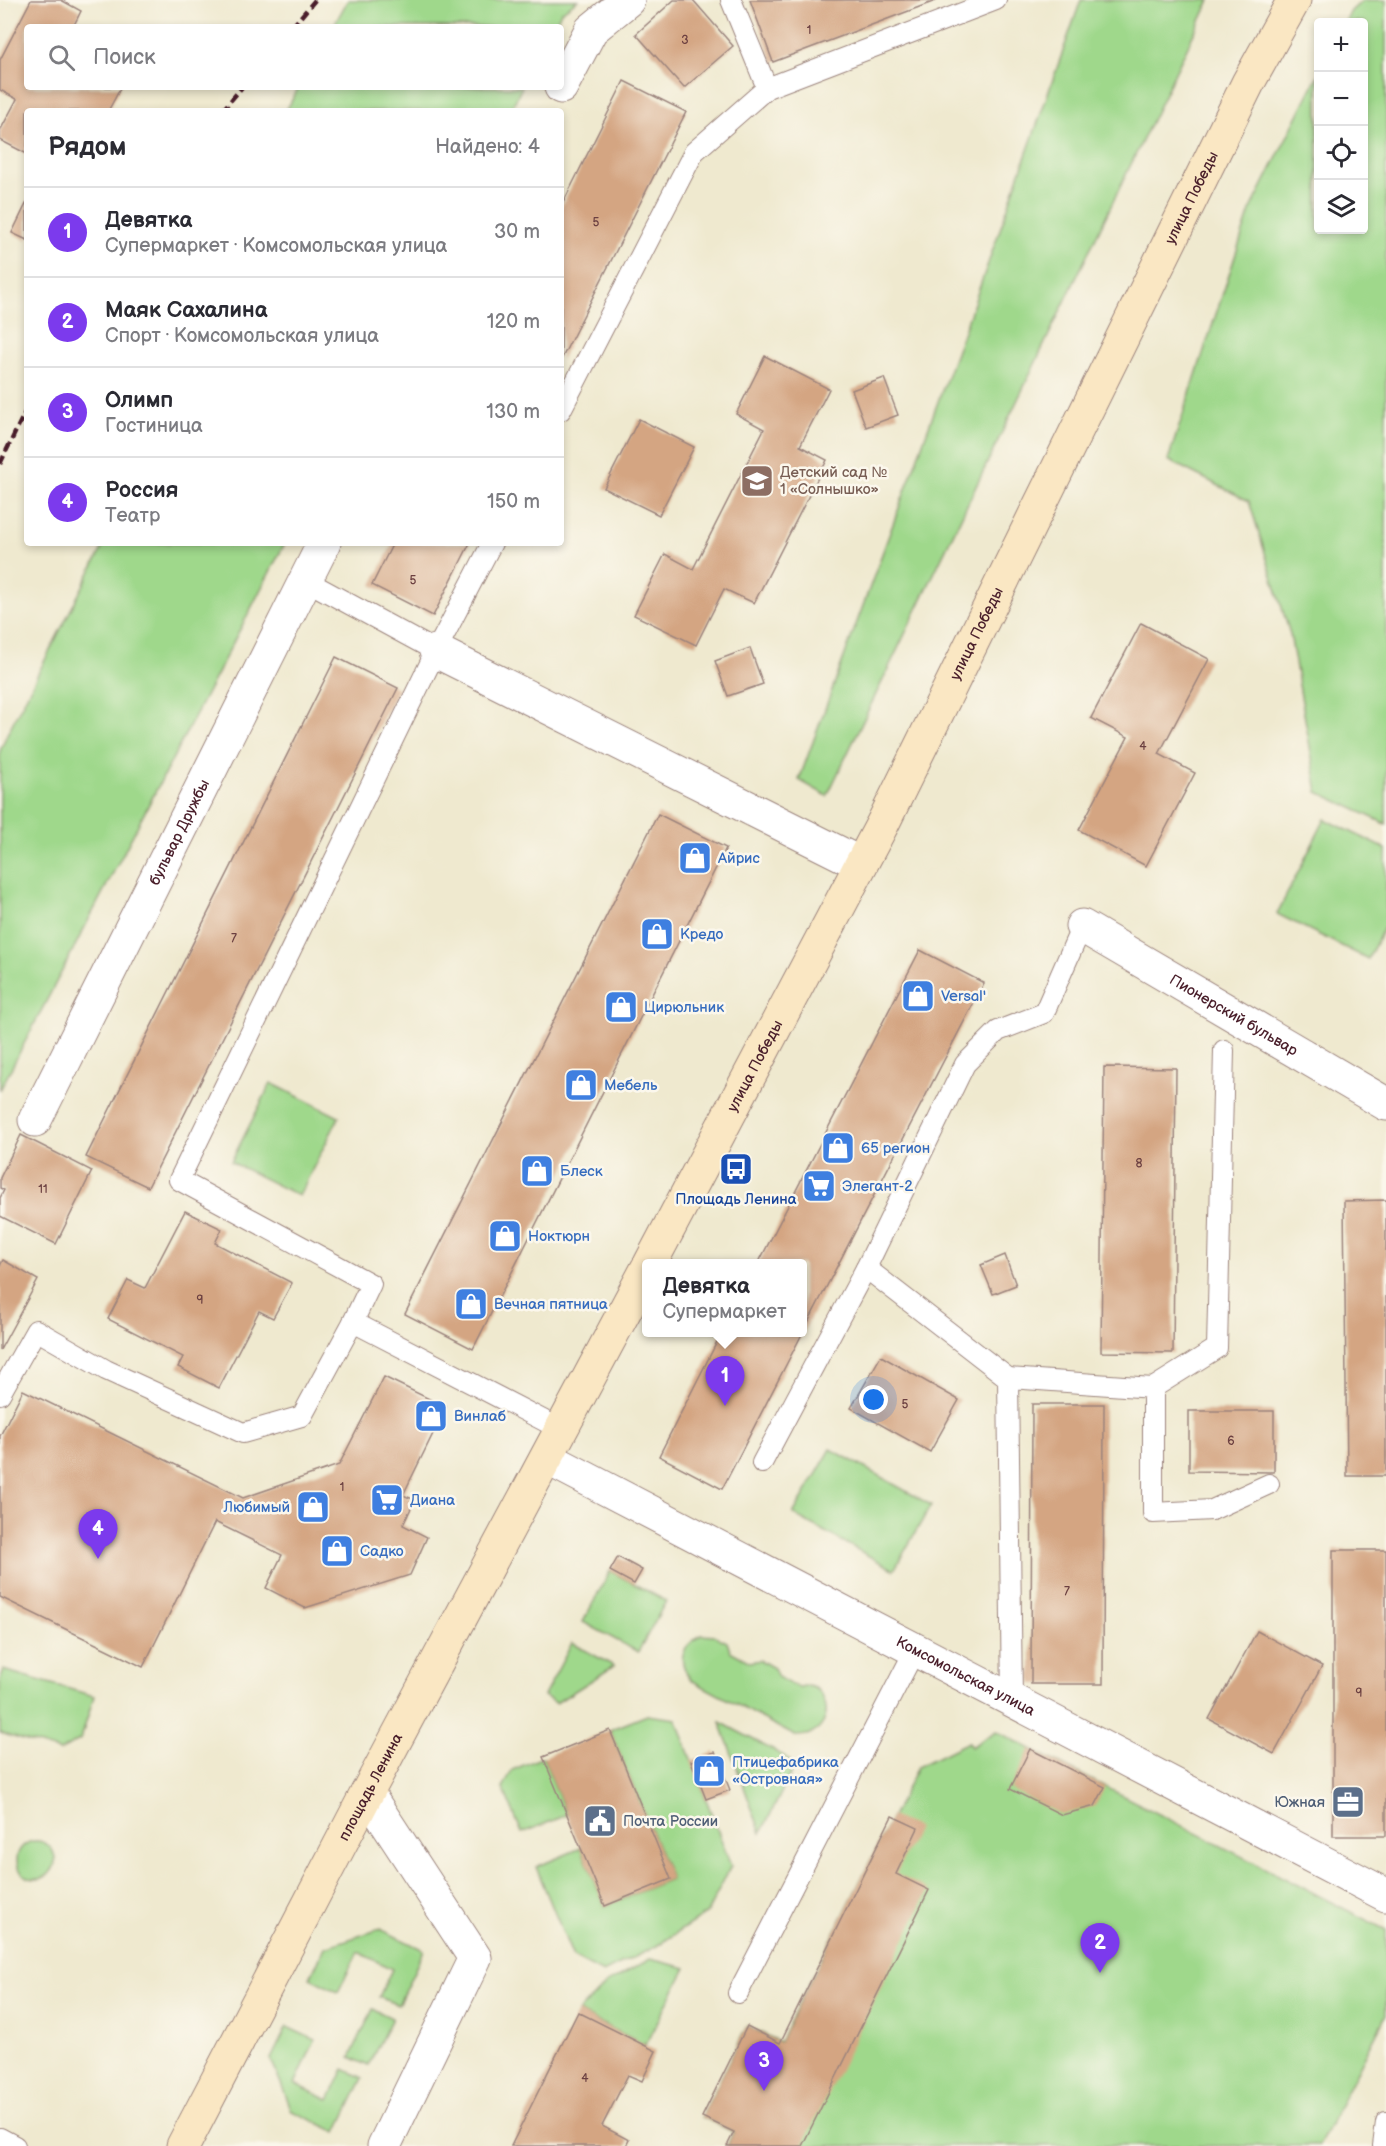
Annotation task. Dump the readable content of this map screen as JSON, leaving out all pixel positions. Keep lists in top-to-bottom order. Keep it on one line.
{"streets":{"main road":["улица Победы","площадь Ленина"],"street":["бульвар Дружбы","Пионерский бульвар","Комсомольская улица"]},"crossings":[["Комсомольская улица","площадь Ленина"]],"places":{"school or university":["Детский сад № 1 «Солнышко»"],"shop":["Айрис","Кредо","Versal'","Цирюльник","Мебель","65 регион","Блеск","Ноктюрн","Вечная пятница","Винлаб","Любимый","Садко","Птицефабрика «Островная»"],"bus stop":["Площадь Ленина"],"supermarket":["Элегант-2","Диана"],"office":["Южная"],"public building":["Почта России"]},"house_numbers":["1","3","5","5","4","7","8","11","9","5","6","1","7","9","4"],"page":{"map_buttons":["+","−"],"search":"Поиск","heading":["Рядом","Найдено: 4"],"list":[{"mark":"1","name":"Девятка","note":"Супермаркет · Комсомольская улица","value":"30 m"},{"mark":"2","name":"Маяк Сахалина","note":"Спорт · Комсомольская улица","value":"120 m"},{"mark":"3","name":"Олимп","note":"Гостиница","value":"130 m"},{"mark":"4","name":"Россия","note":"Театр","value":"150 m"}],"popup":["Девятка","Супермаркет"],"pins":["1","4","2","3"]}}
